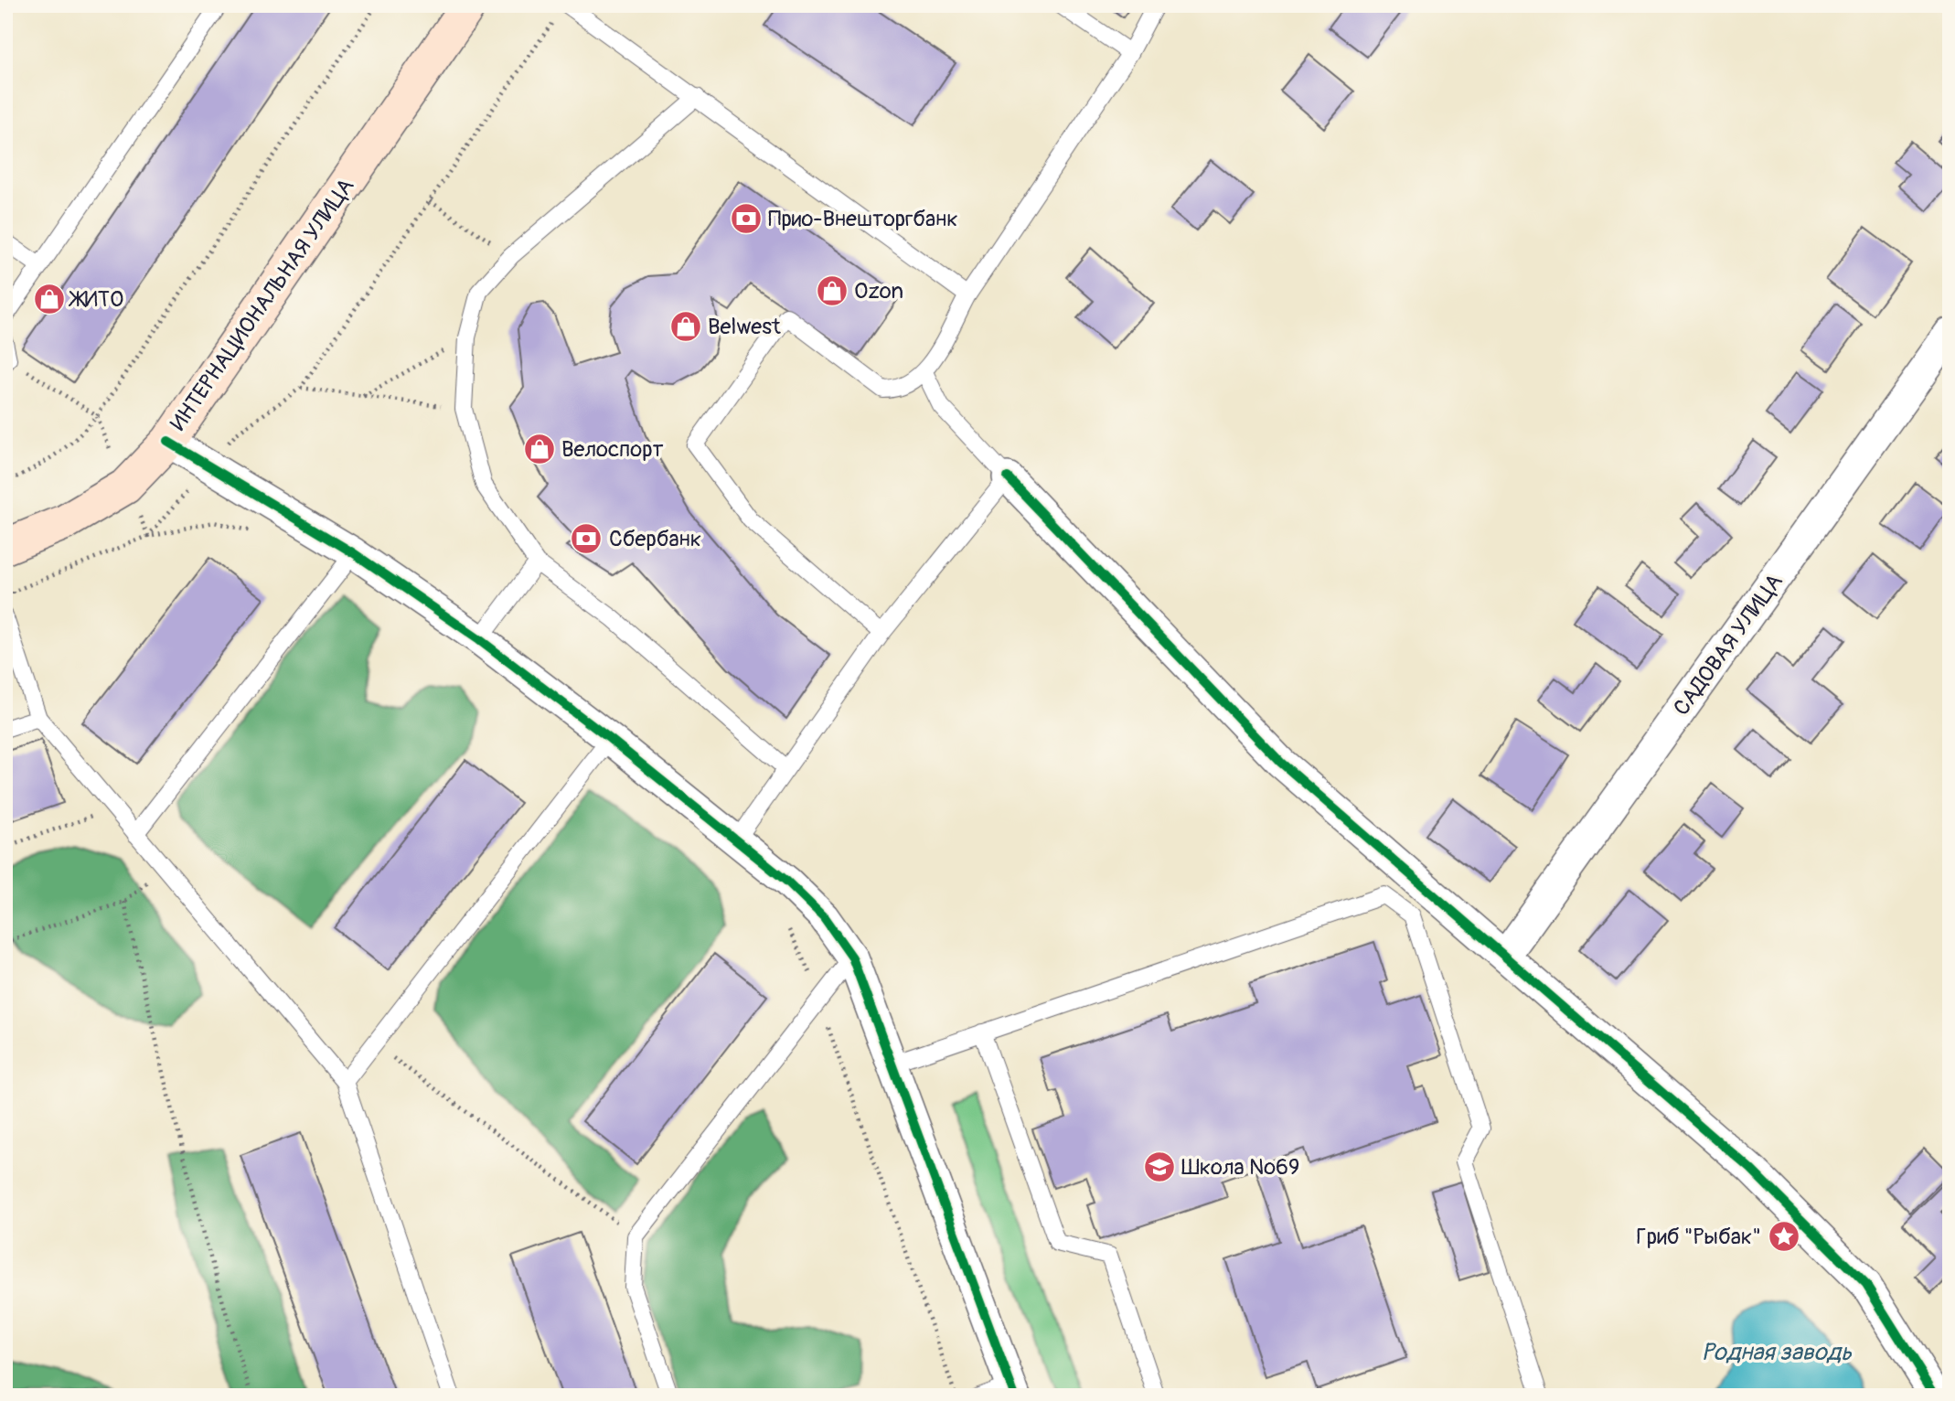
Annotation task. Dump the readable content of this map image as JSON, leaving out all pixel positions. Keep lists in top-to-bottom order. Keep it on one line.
{"streets":{"main road":["ИНТЕРНАЦИОНАЛЬНАЯ УЛИЦА"],"street":["САДОВАЯ УЛИЦА"]},"water":["Родная заводь"],"places":{"bank":["Прио-Внешторгбанк","Сбербанк"],"shop":["Ozon","ЖИТО","Belwest","Велоспорт"],"school or university":["Школа №69"],"place":["Гриб \"Рыбак\""]}}
